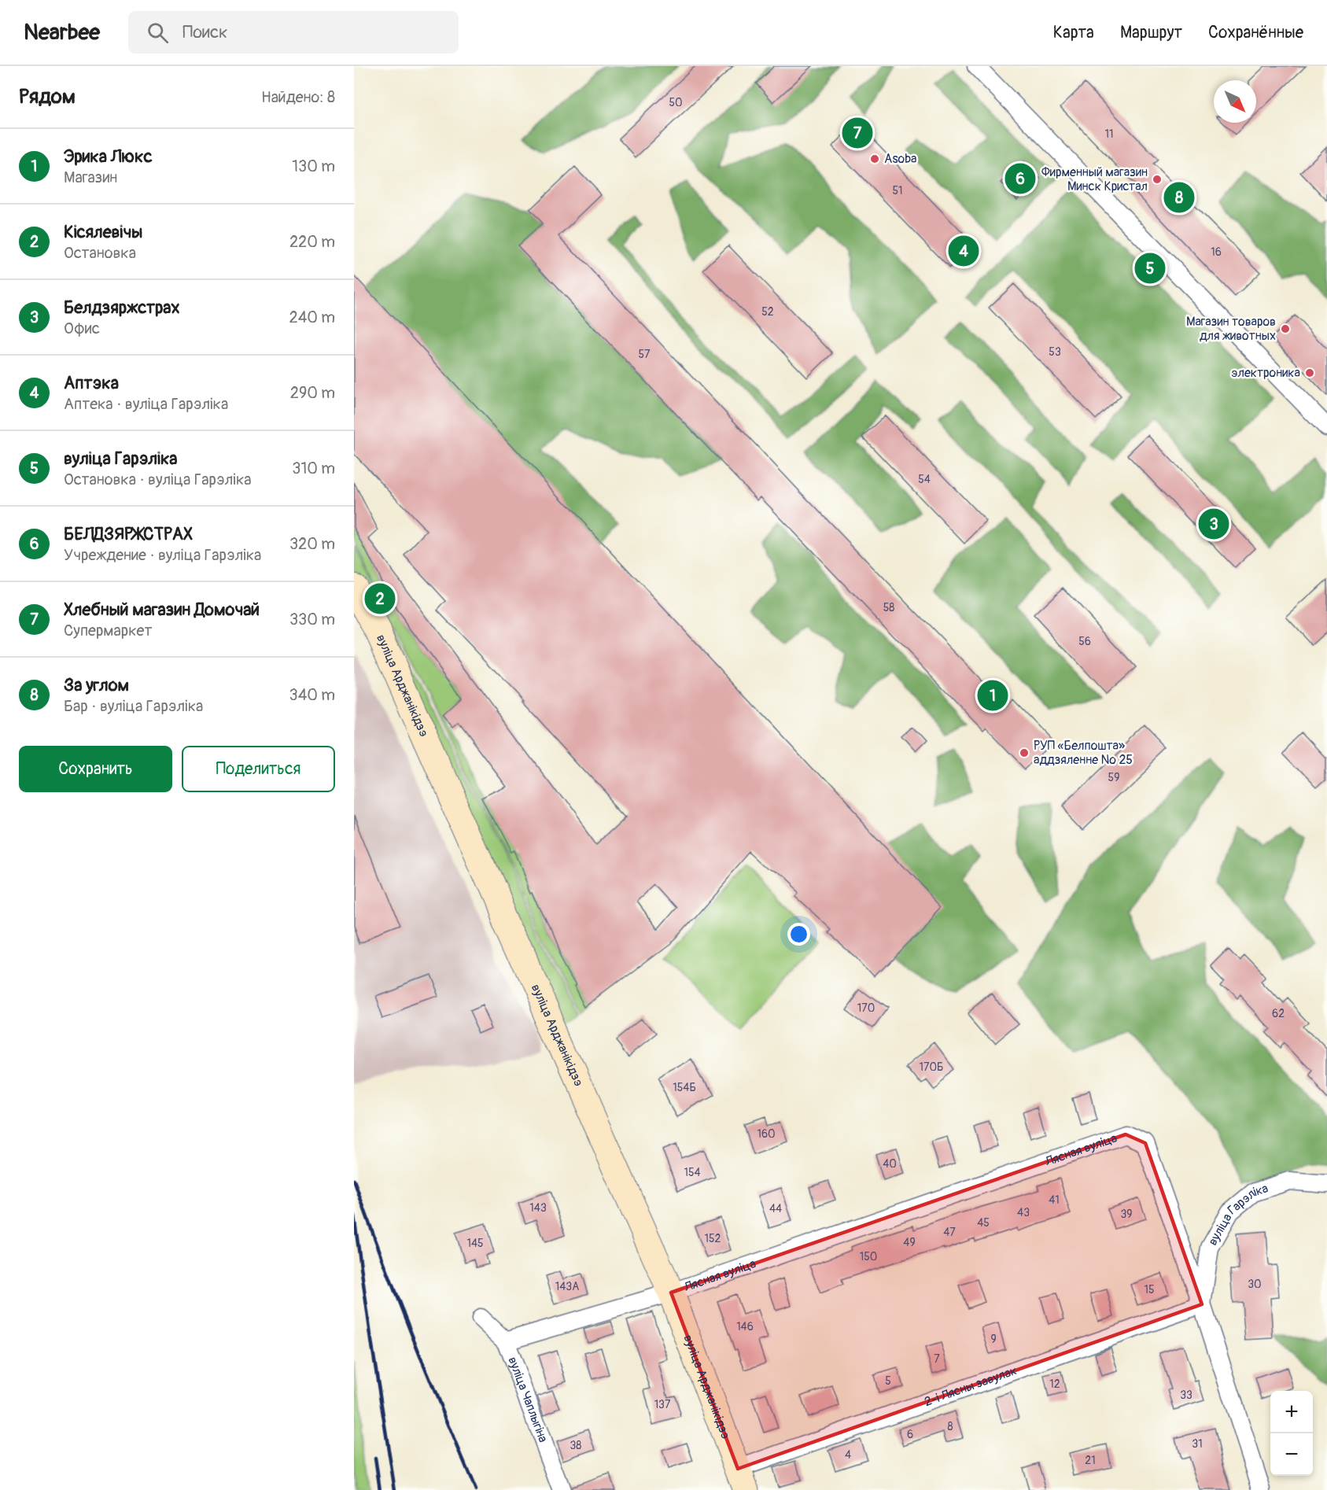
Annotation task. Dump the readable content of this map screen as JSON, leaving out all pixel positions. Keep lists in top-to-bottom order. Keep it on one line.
{"streets":{"main road":["вуліца Арджанікідзэ"],"street":["Лясная вуліца","вуліца Гарэліка","2-і Лясны завулак","вуліца Чаплыгіна"]},"crossings":[["вуліца Арджанікідзэ","Лясная вуліца"],["вуліца Арджанікідзэ","2-і Лясны завулак"],["Лясная вуліца","вуліца Гарэліка"],["Лясная вуліца","2-і Лясны завулак"],["Лясная вуліца","вуліца Чаплыгіна"],["вуліца Гарэліка","2-і Лясны завулак"]],"places":["Asoba","Фирменный магазин Минск Кристал","Магазин товаров для животных","электроника","РУП «Белпошта» аддзяленне № 25"],"house_numbers":["50","11","51","16","52","53","57","54","58","56","59","170","62","170Б","154Б","160","40","154","41","143","44","43","39","45","47","152","49","145","150","30","143А","15","146","9","7","5","12","33","137","8","6","31","38","4","21"],"north":"bottom right","page":{"header":"Nearbee","search":"Поиск","nav":["Карта","Маршрут","Сохранённые"],"heading":["Рядом","Найдено: 8"],"pins":["7","6","8","4","5","3","2","1"],"list":[{"mark":"1","name":"Эрика Люкс","note":"Магазин","value":"130 m"},{"mark":"2","name":"Кісялевічы","note":"Остановка","value":"220 m"},{"mark":"3","name":"Белдзяржстрах","note":"Офис","value":"240 m"},{"mark":"4","name":"Аптэка","note":"Аптека · вуліца Гарэліка","value":"290 m"},{"mark":"5","name":"вуліца Гарэліка","note":"Остановка · вуліца Гарэліка","value":"310 m"},{"mark":"6","name":"БЕЛДЗЯРЖСТРАХ","note":"Учреждение · вуліца Гарэліка","value":"320 m"},{"mark":"7","name":"Хлебный магазин Домочай","note":"Супермаркет","value":"330 m"},{"mark":"8","name":"За углом","note":"Бар · вуліца Гарэліка","value":"340 m"}],"buttons":["Сохранить","Поделиться"],"map_buttons":["+","−"]}}
